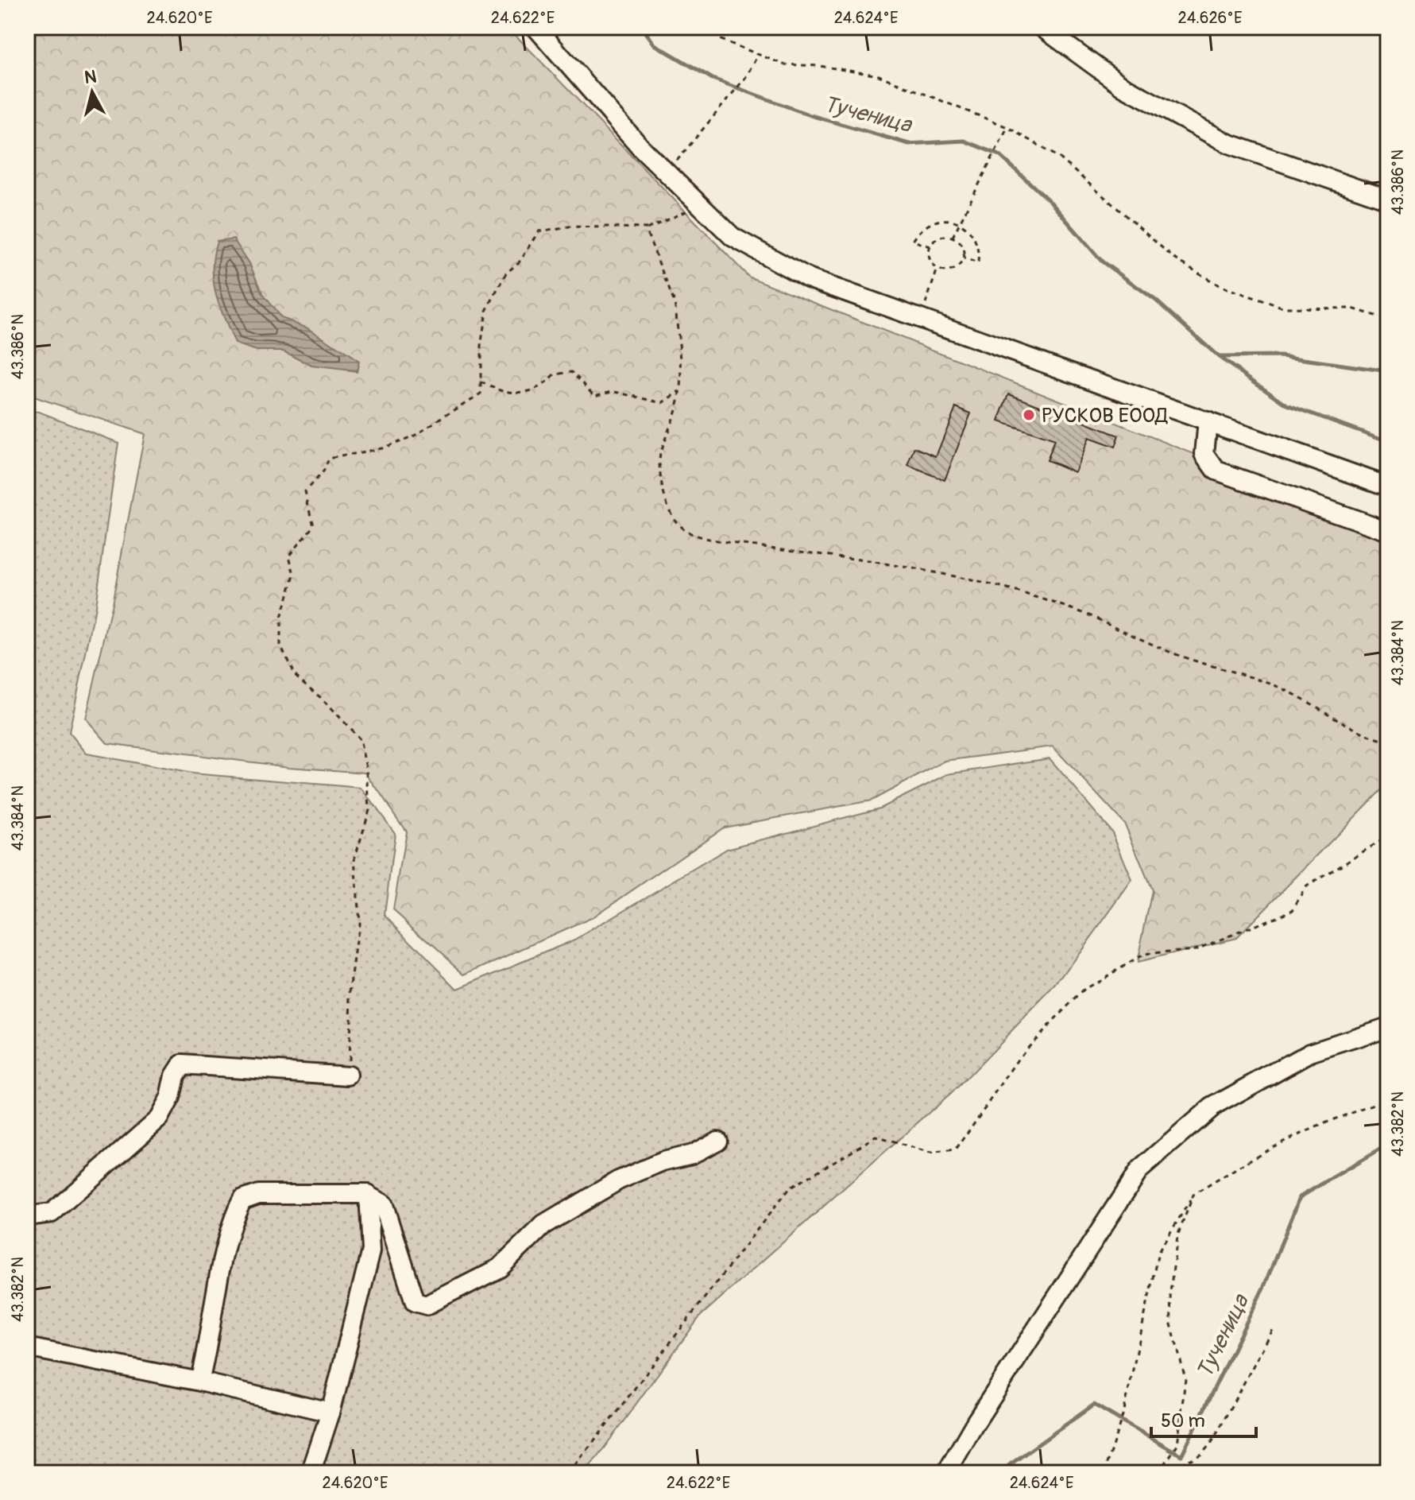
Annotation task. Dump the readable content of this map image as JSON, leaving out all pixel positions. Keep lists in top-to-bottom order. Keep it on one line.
{"water":["Тученица"],"places":["РУСКОВ ЕООД"],"scale_bar":"50 m","north":"top","coordinates":["24.620°E","24.622°E","24.624°E","24.626°E","43.386°N","43.384°N","43.382°N"]}
